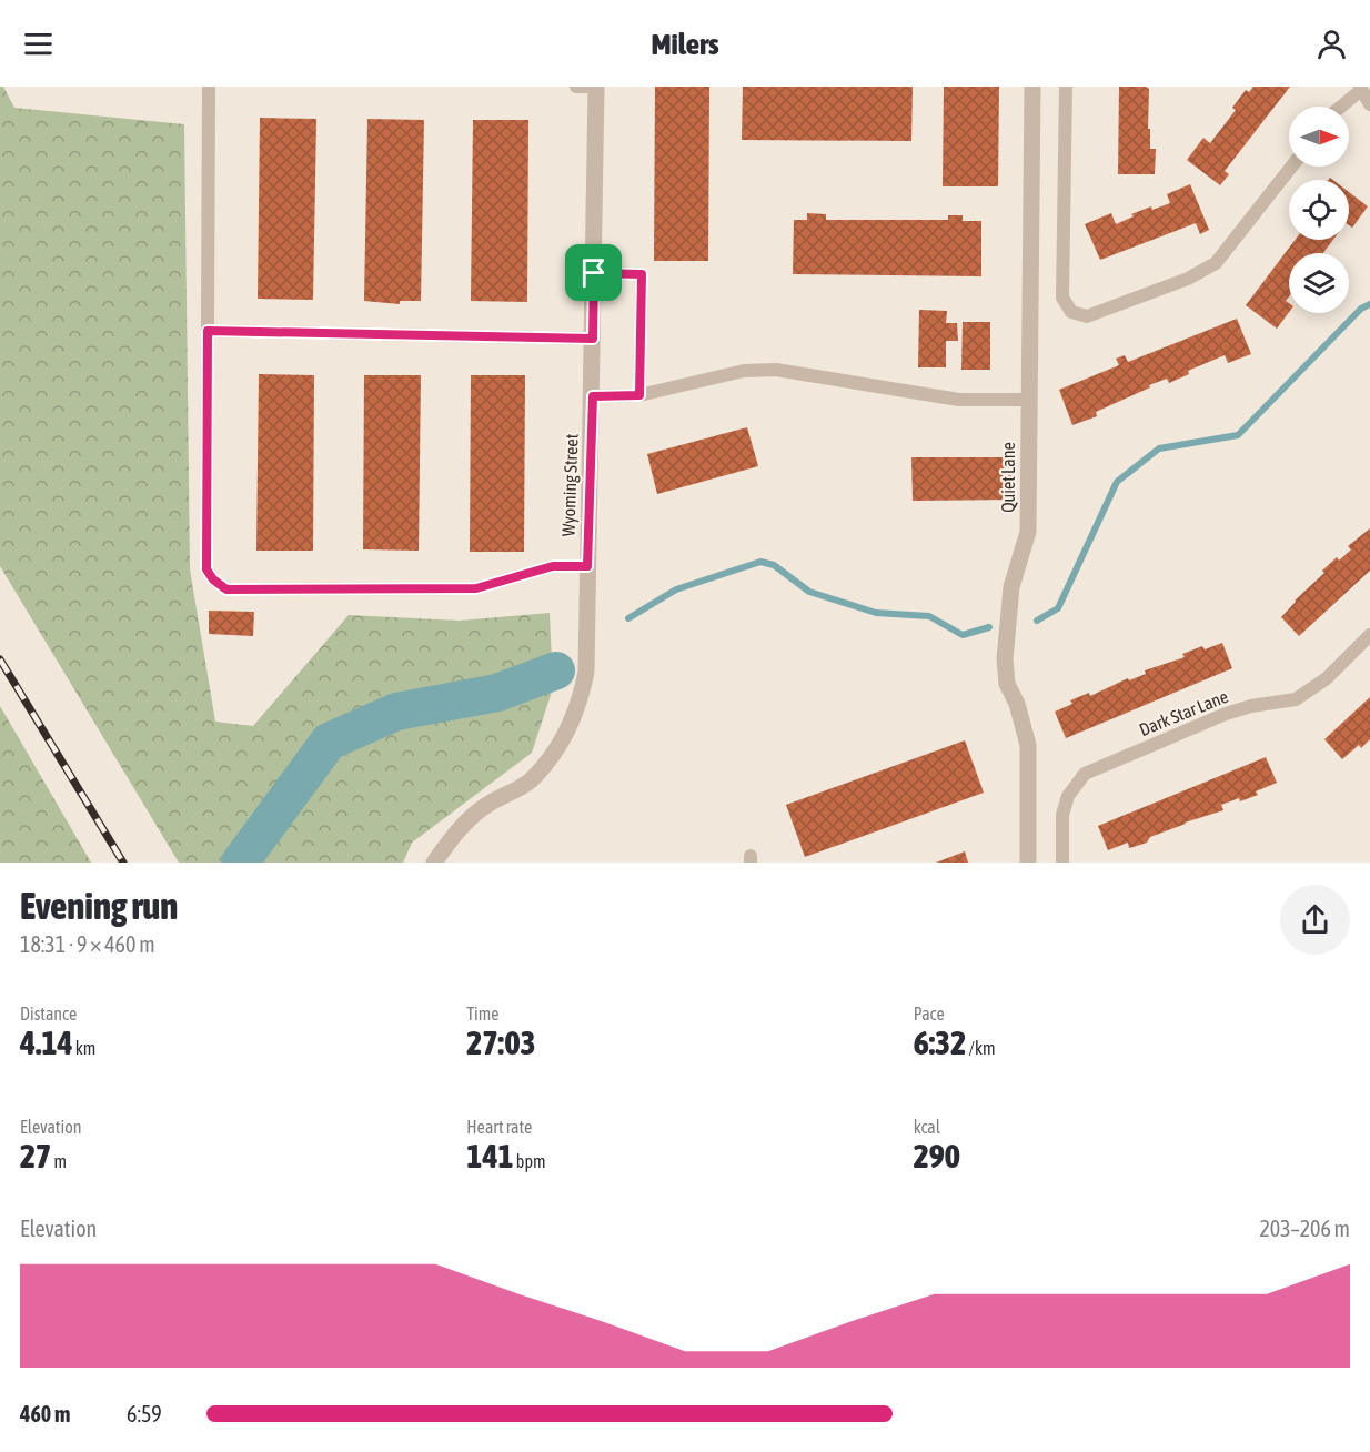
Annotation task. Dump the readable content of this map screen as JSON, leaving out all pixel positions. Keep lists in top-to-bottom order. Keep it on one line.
{"streets":{"street":["Quiet Lane","Wyoming Street"],"lane":["Dark Star Lane"]},"north":"right","page":{"header":"Milers","heading":["Evening run","18:31 · 9 × 460 m"],"stats":[["Distance","4.14 km"],["Time","27:03"],["Pace","6:32 /km"],["Elevation","27 m"],["Heart rate","141 bpm"],["kcal","290"]],"chart":["Elevation","203–206 m"],"list":[{"name":"460 m","note":"6:59"}]}}
